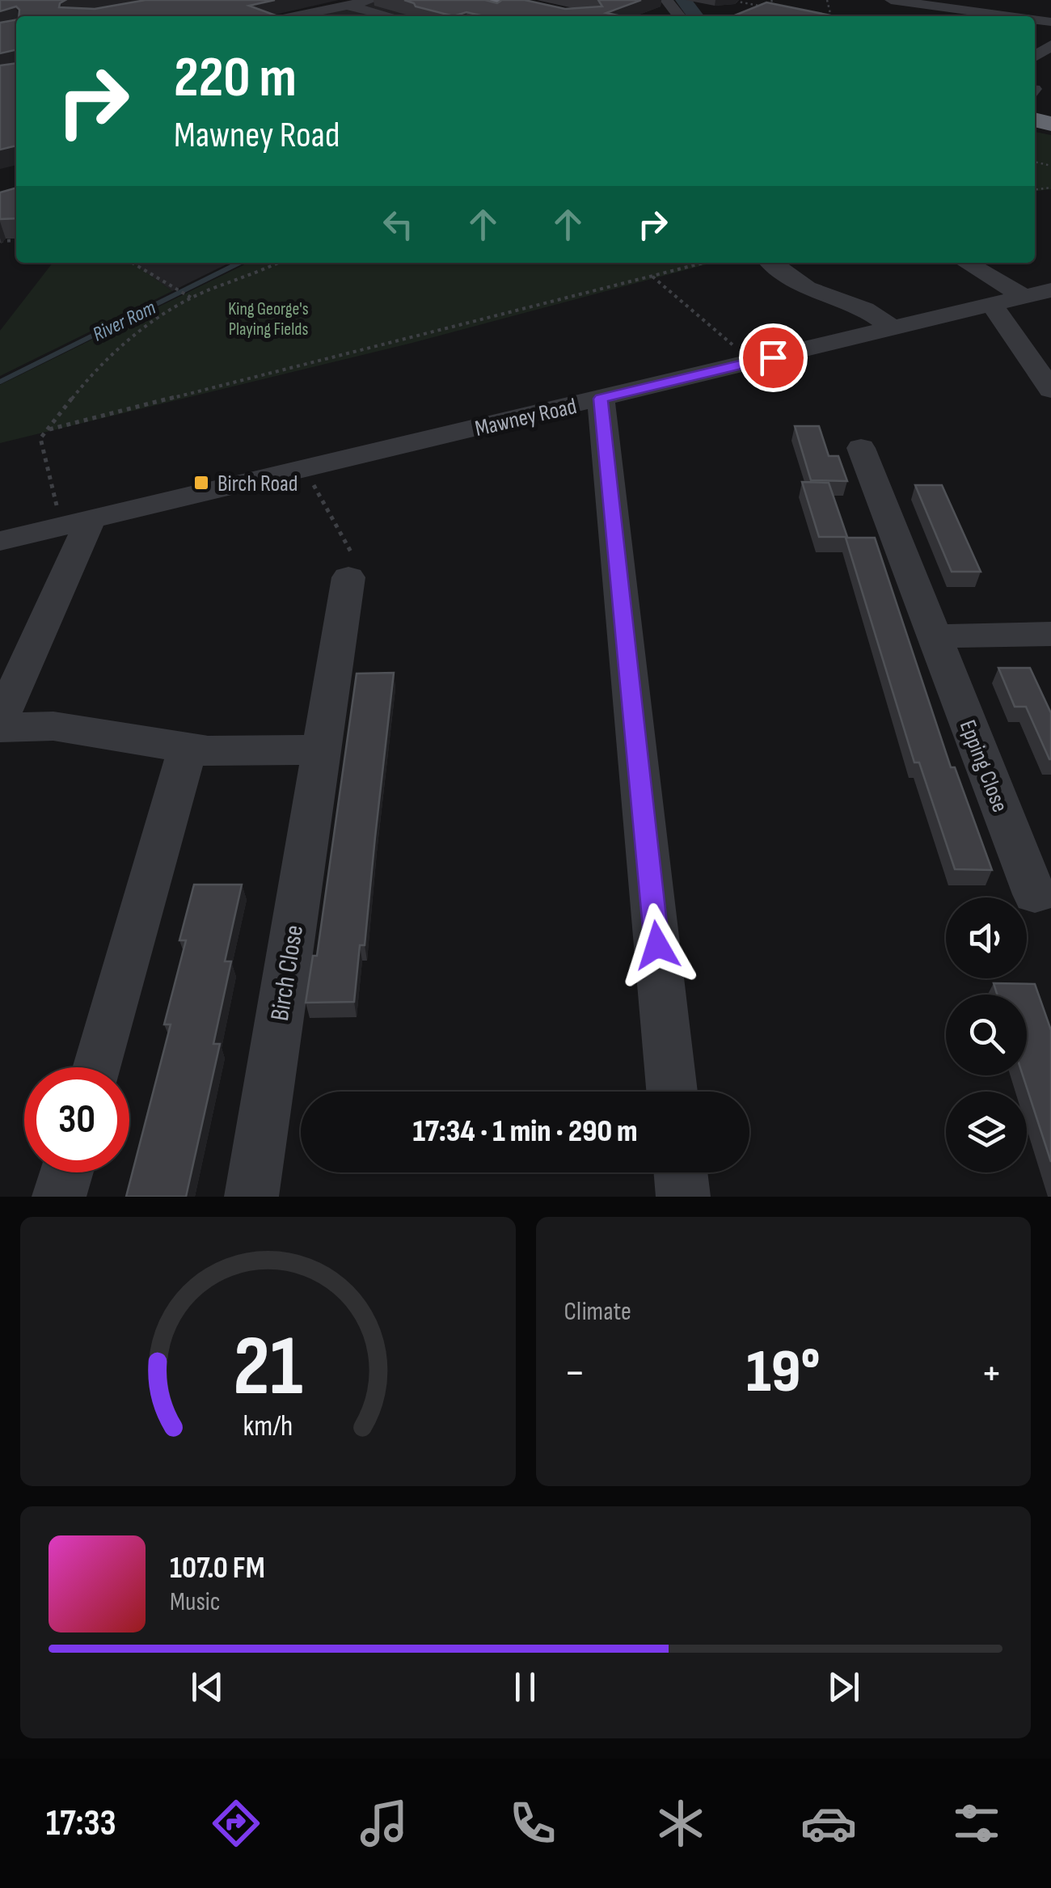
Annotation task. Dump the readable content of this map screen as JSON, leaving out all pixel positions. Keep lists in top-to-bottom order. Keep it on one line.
{"streets":{"street":["Mawney Road","Epping Close","Birch Close"]},"water":["River Rom"],"parks":["King George's Playing Fields"],"places":{"transit":["Birch Road"]},"page":{"turn":["220 m","Mawney Road"],"limit":"30","trip":"17:34 · 1 min · 290 m","tile":"Climate","heat":["−","19°","+"],"song":["107.0 FM","Music"],"tabs":"17:33","gauge":["21","km/h"]}}
